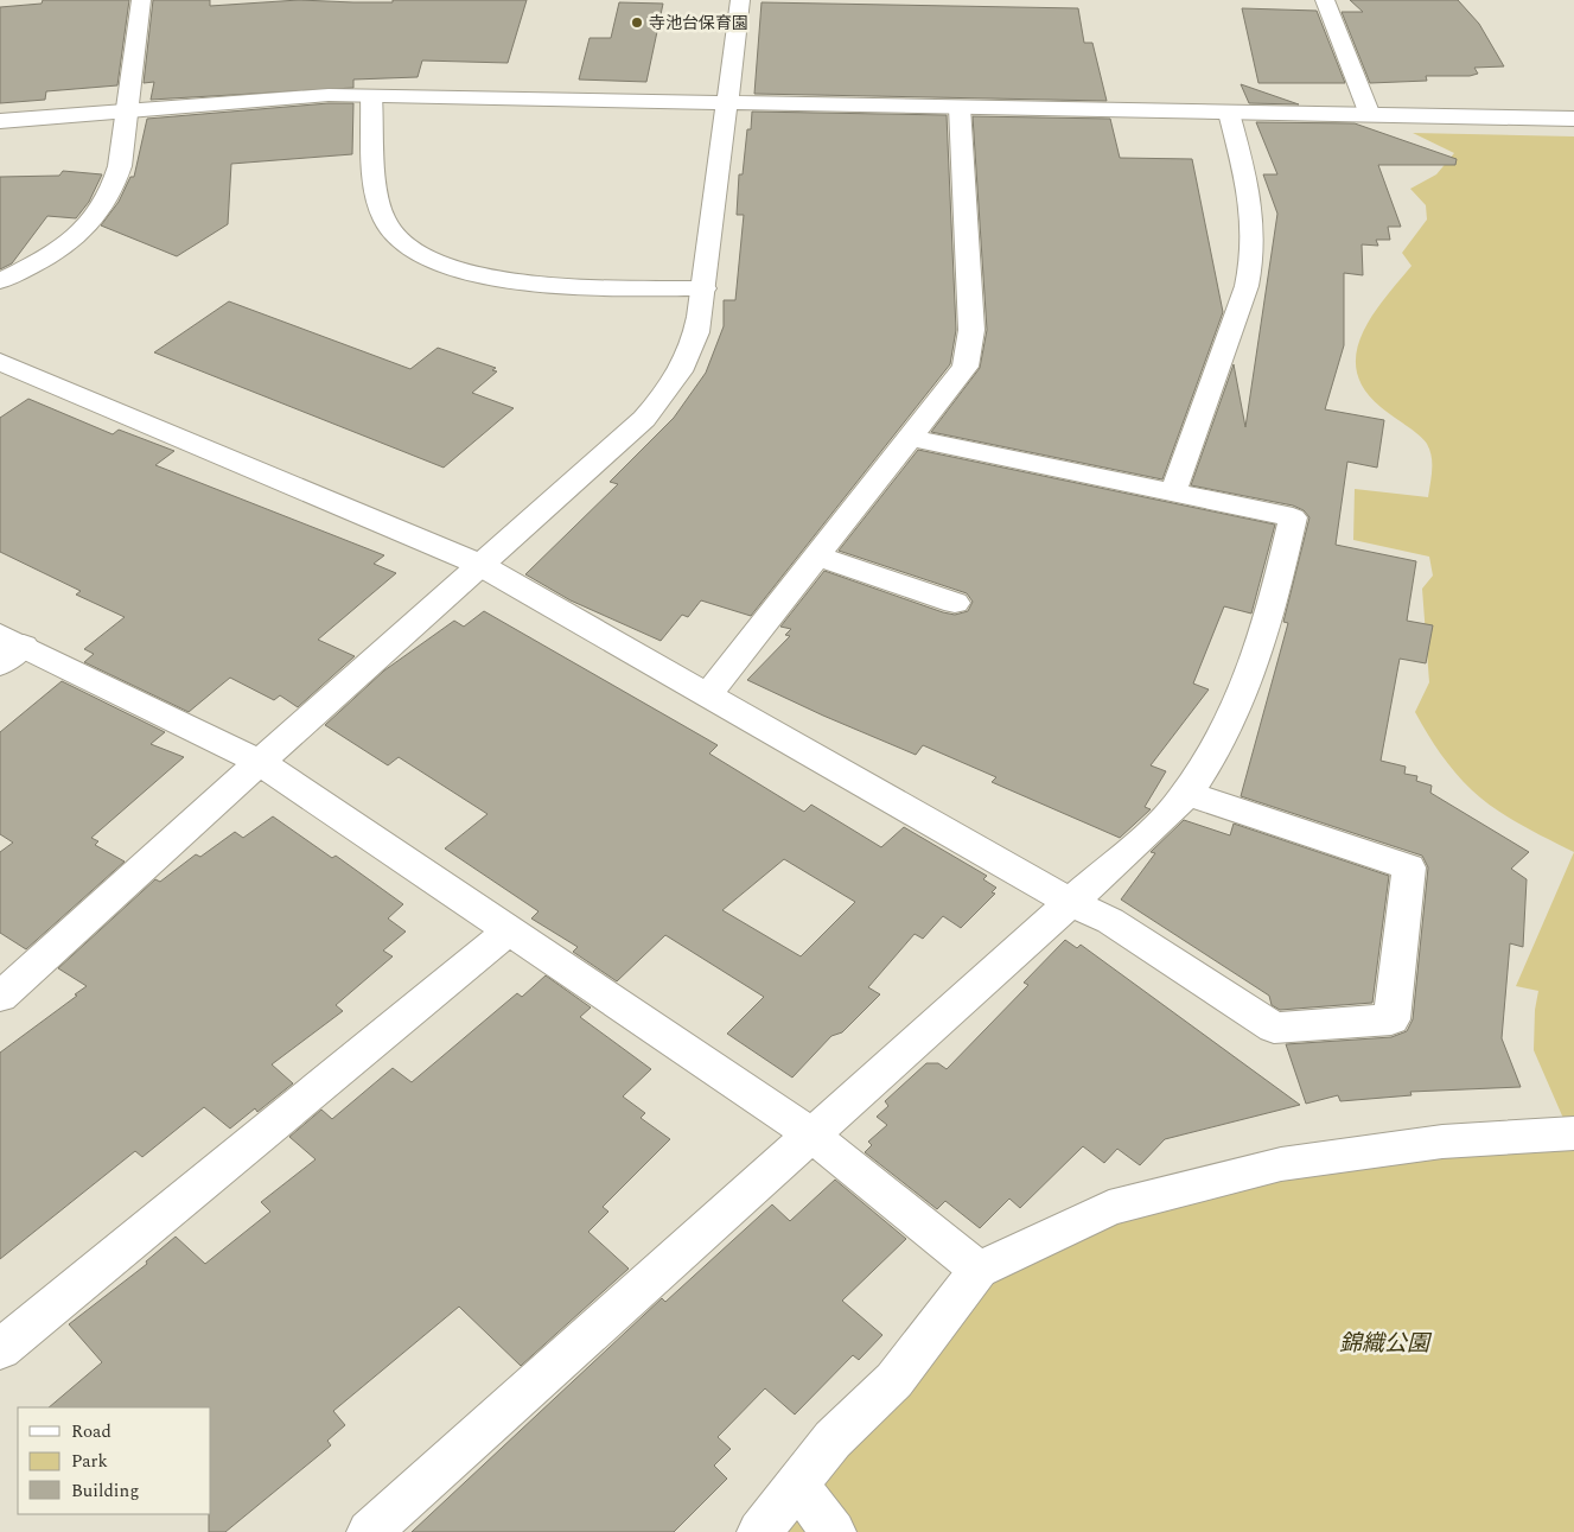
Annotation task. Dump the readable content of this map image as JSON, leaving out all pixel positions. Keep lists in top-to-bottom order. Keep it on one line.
{"parks":["錦織公園"],"places":["寺池台保育園"],"legend":["Road","Park","Building"]}
